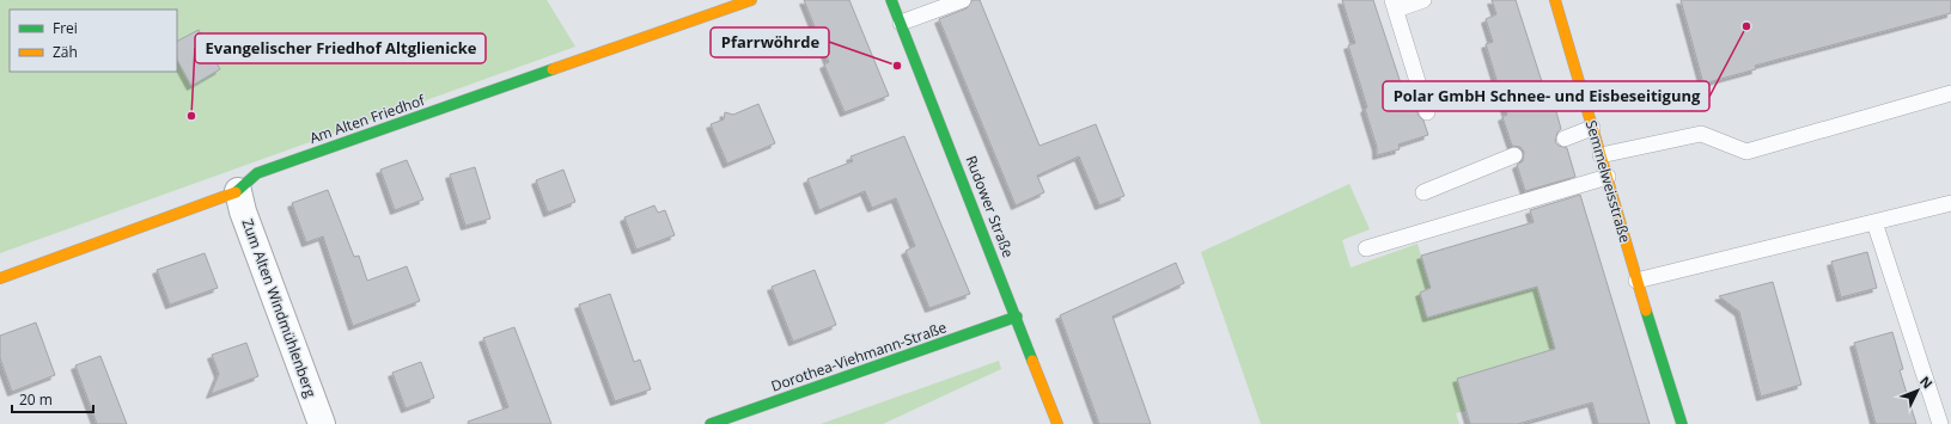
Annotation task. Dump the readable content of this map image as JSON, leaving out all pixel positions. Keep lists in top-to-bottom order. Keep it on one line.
{"streets":{"street":["Am Alten Friedhof","Semmelweisstraße","Rudower Straße","Zum Alten Windmühlenberg","Dorothea-Viehmann-Straße"]},"crossings":[["Am Alten Friedhof","Zum Alten Windmühlenberg"],["Rudower Straße","Dorothea-Viehmann-Straße"]],"places":["Polar GmbH Schnee- und Eisbeseitigung","Pfarrwöhrde","Evangelischer Friedhof Altglienicke"],"legend":["Frei","Zäh"],"scale_bar":"20 m","north":"top right"}
